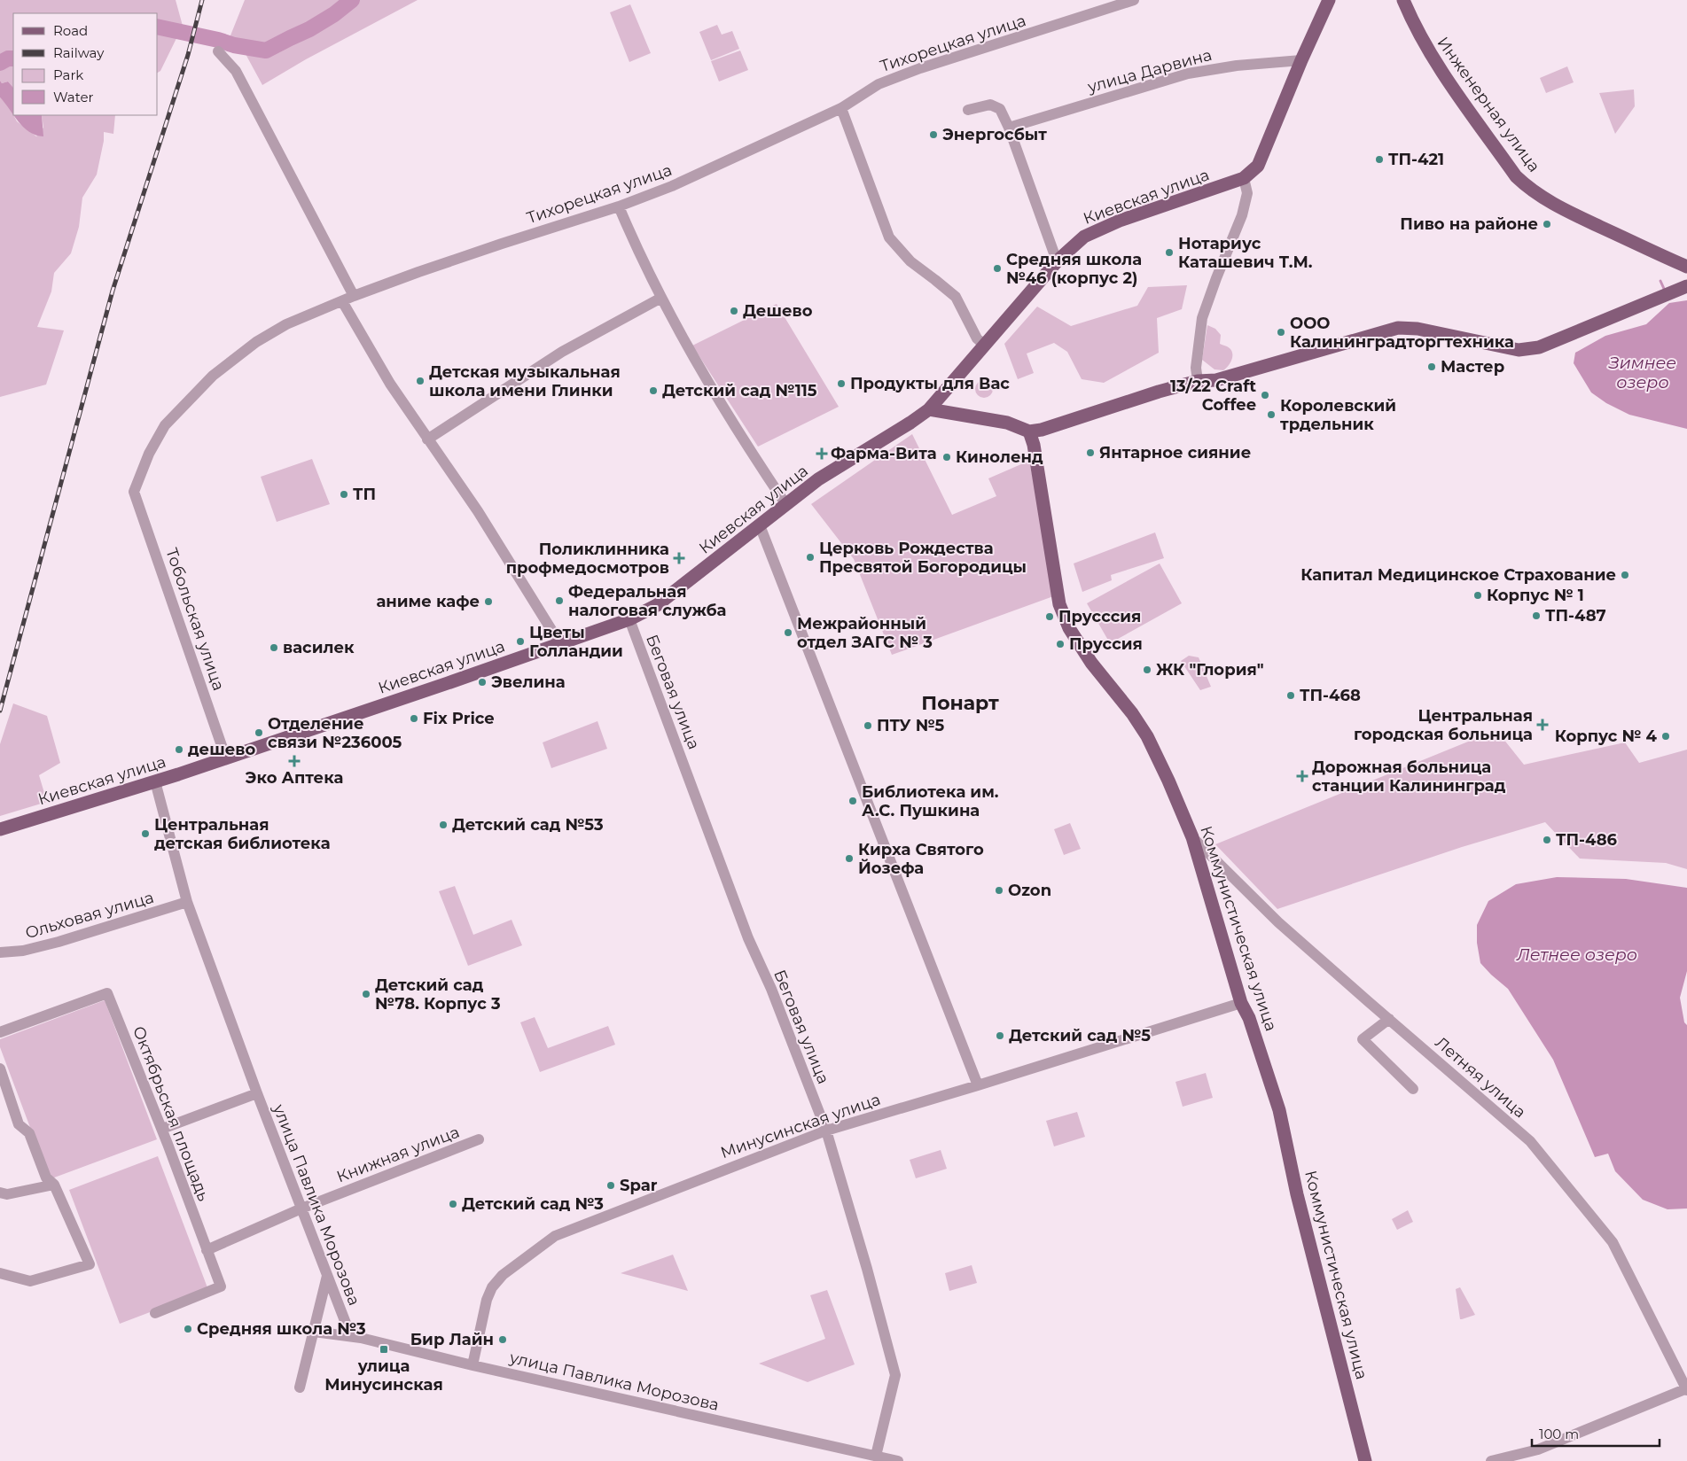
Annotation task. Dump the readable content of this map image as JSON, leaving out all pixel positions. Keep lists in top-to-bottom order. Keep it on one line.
{"streets":{"main road":["Инженерная улица","Киевская улица","Коммунистическая улица"],"street":["Тихорецкая улица","улица Дарвина","Тобольская улица","Беговая улица","Ольховая улица","Летняя улица","Октябрьская площадь","Минусинская улица","Книжная улица","улица Павлика Морозова"]},"crossings":[["Тихорецкая улица","Тобольская улица"],["улица Дарвина","Киевская улица"],["Киевская улица","Тобольская улица"],["Киевская улица","Беговая улица"],["Киевская улица","улица Павлика Морозова"],["Беговая улица","Минусинская улица"],["Беговая улица","улица Павлика Морозова"],["Ольховая улица","улица Павлика Морозова"],["Коммунистическая улица","Летняя улица"],["Коммунистическая улица","Минусинская улица"],["Октябрьская площадь","Книжная улица"],["Минусинская улица","улица Павлика Морозова"],["Книжная улица","улица Павлика Морозова"]],"districts":["Понарт"],"water":["Зимнее озеро","Летнее озеро"],"places":{"other":["Энергосбыт","ТП-421","Пиво на районе","Нотариус Каташевич Т.М.","Средняя школа №46 (корпус 2)","Дешево","ООО Калининградторгтехника","Мастер","Детская музыкальная школа имени Глинки","Продукты для Вас","Детский сад №115","13/22 Craft Coffee","Королевский трдельник","Янтарное сияние","Киноленд","ТП","Церковь Рождества Пресвятой Богородицы","Капитал Медицинское Страхование","Корпус № 1","Федеральная налоговая служба","аниме кафе","ТП-487","Прусссия","Межрайонный отдел ЗАГС № 3","Цветы Голландии","Пруссия","василек","ЖК \"Глория\"","Эвелина","ТП-468","Fix Price","ПТУ №5","Отделение связи №236005","Корпус № 4","дешево","Библиотека им. А.С. Пушкина","Детский сад №53","Центральная детская библиотека","ТП-486","Кирха Святого Йозефа","Ozon","Детский сад №78. Корпус 3","Детский сад №5","Spar","Детский сад №3","Средняя школа №3","Бир Лайн"],"health":["Фарма-Вита","Поликлинника профмедосмотров","Центральная городская больница","Эко Аптека","Дорожная больница станции Калининград"],"transit":["улица Минусинская"]},"legend":["Road","Railway","Park","Water"],"scale_bar":"100 m"}
